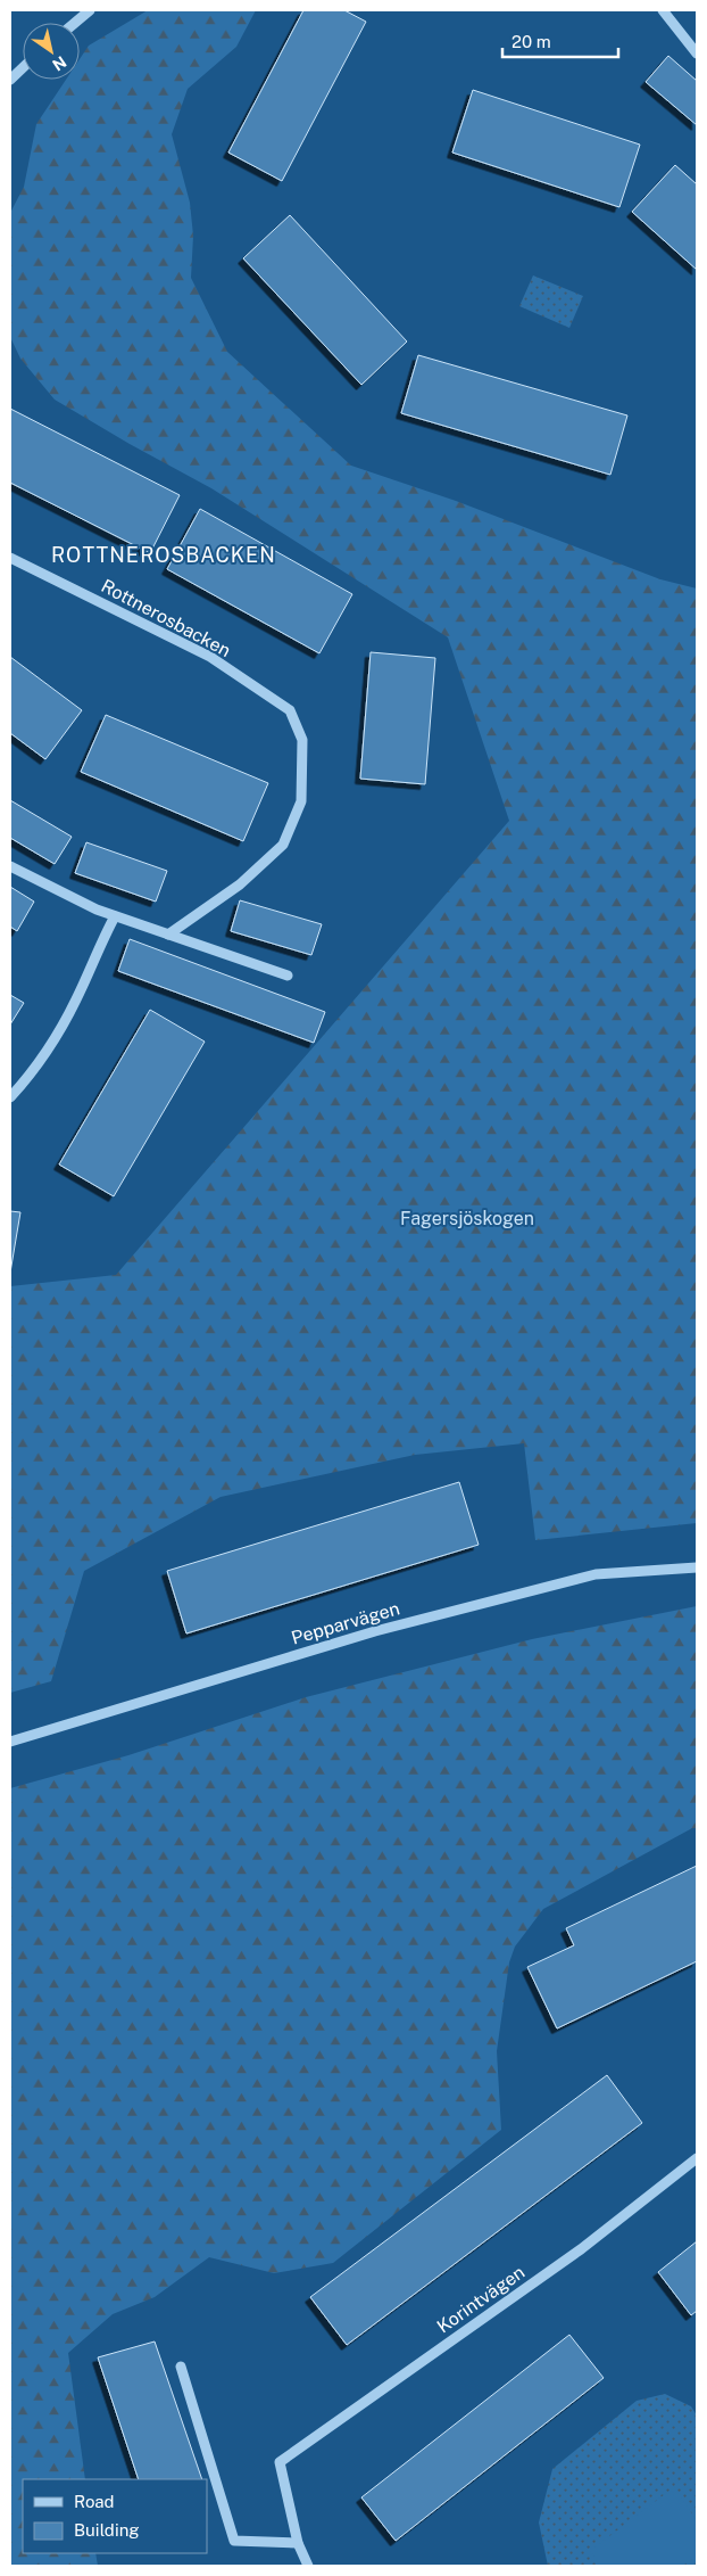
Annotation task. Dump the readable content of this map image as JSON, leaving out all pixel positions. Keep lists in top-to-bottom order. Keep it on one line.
{"streets":{"street":["Rottnerosbacken","Pepparvägen","Korintvägen"]},"districts":["ROTTNEROSBACKEN"],"parks":["Fagersjöskogen"],"legend":["Road","Building"],"scale_bar":"20 m","north":"bottom right"}
